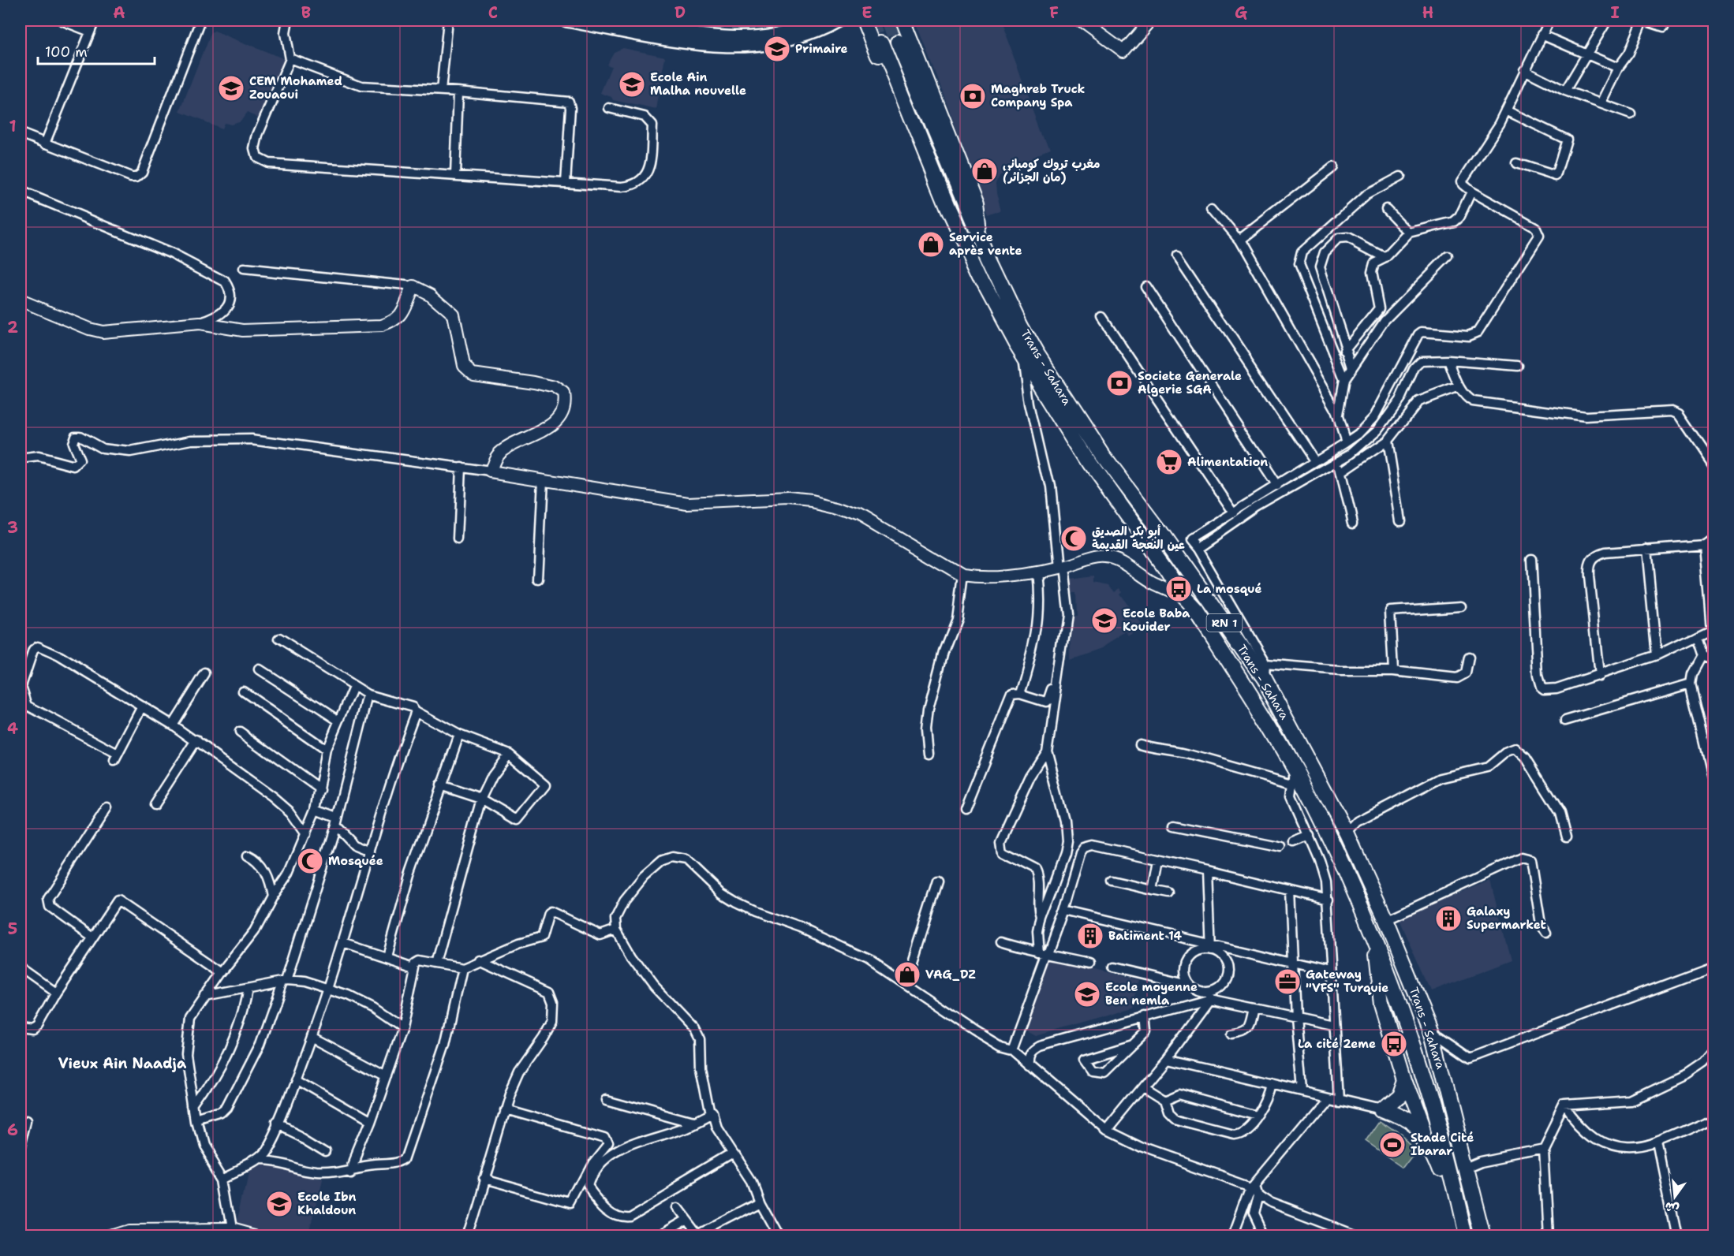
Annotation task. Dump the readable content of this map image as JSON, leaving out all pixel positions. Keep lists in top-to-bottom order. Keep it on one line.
{"streets":{"highway":["Trans - Sahara","RN 1"]},"districts":["Vieux Ain Naadja"],"places":{"school or university":["Primaire","Ecole Ain Malha nouvelle","CEM Mohamed Zouaoui","Ecole Baba Kouider","Ecole moyenne Ben nemla","Ecole Ibn Khaldoun"],"bank":["Maghreb Truck Company Spa","Societe Generale Algerie SGA"],"shop":["مغرب تروك كومباني (مان الجزائر)","Service après vente","VAG_DZ"],"supermarket":["Alimentation"],"mosque":["أبو بكر الصديق عين النعجة القديمة","Mosquée"],"bus stop":["La mosqué","La cité 2eme"],"building":["Galaxy Supermarket","Batiment 14"],"office":["Gateway \"VFS\" Turquie"],"sports":["Stade Cité Ibarar"]},"scale_bar":"100 m","north":"bottom","grid":{"columns":["A","B","C","D","E","F","G","H","I"],"rows":["1","2","3","4","5","6"]}}
